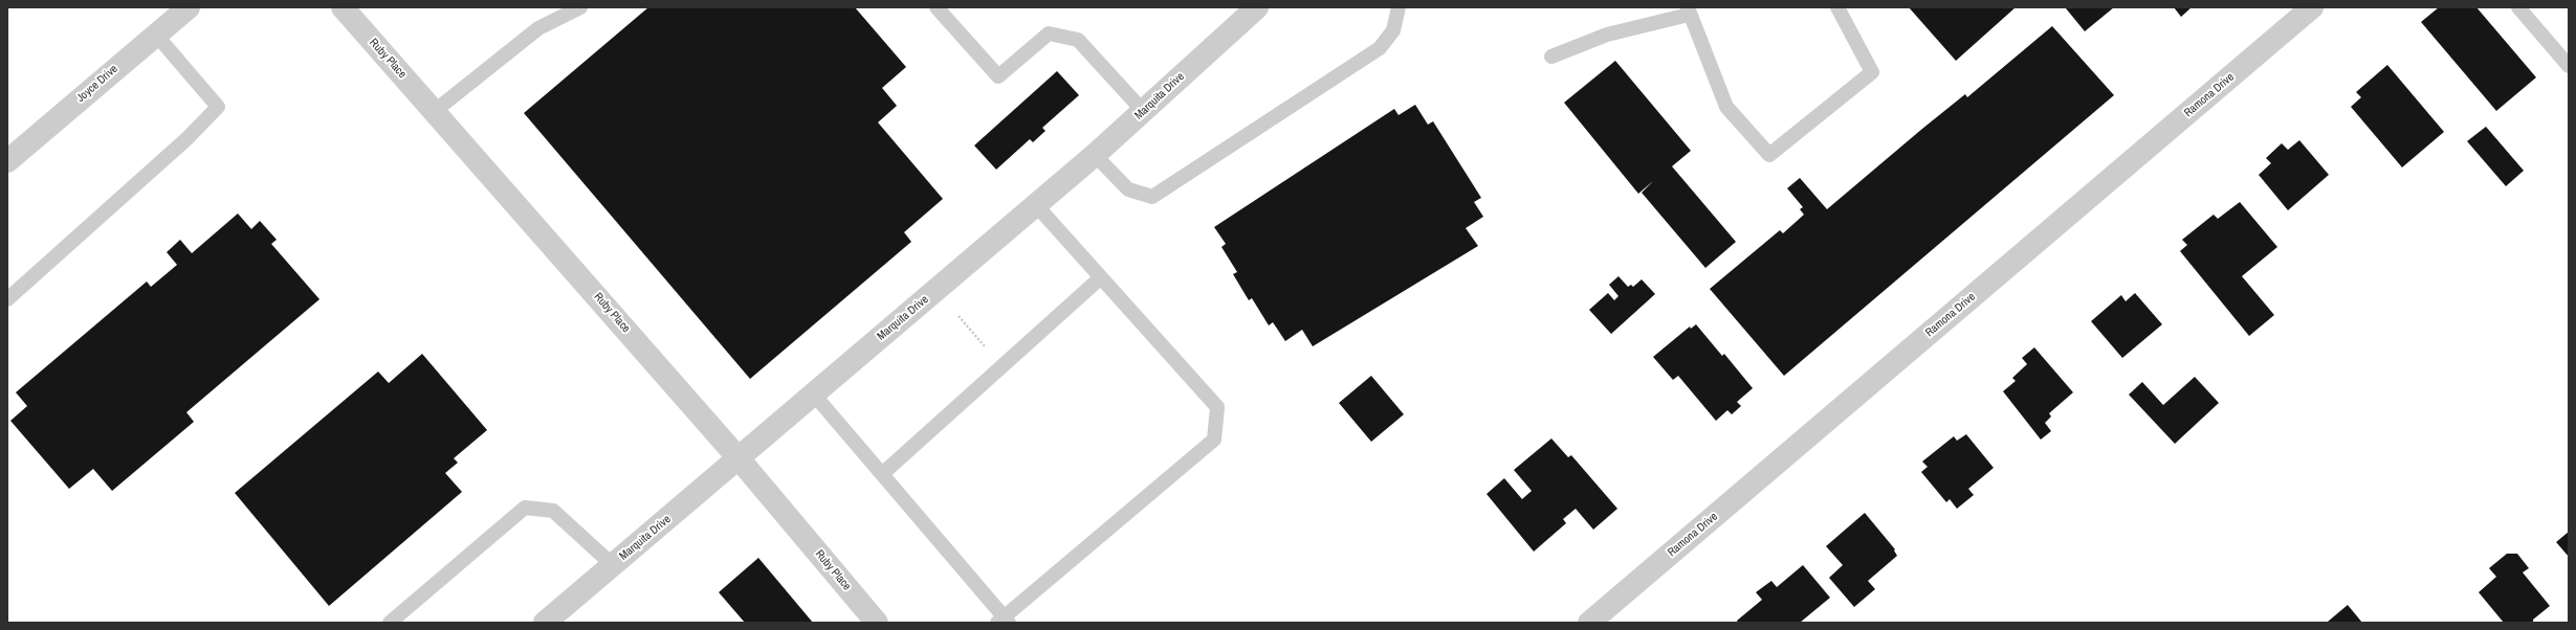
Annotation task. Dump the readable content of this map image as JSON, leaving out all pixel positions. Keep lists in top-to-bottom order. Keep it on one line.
{"streets":{"street":["Ruby Place","Joyce Drive","Ramona Drive","Marquita Drive"]},"crossings":[["Ruby Place","Marquita Drive"]]}
